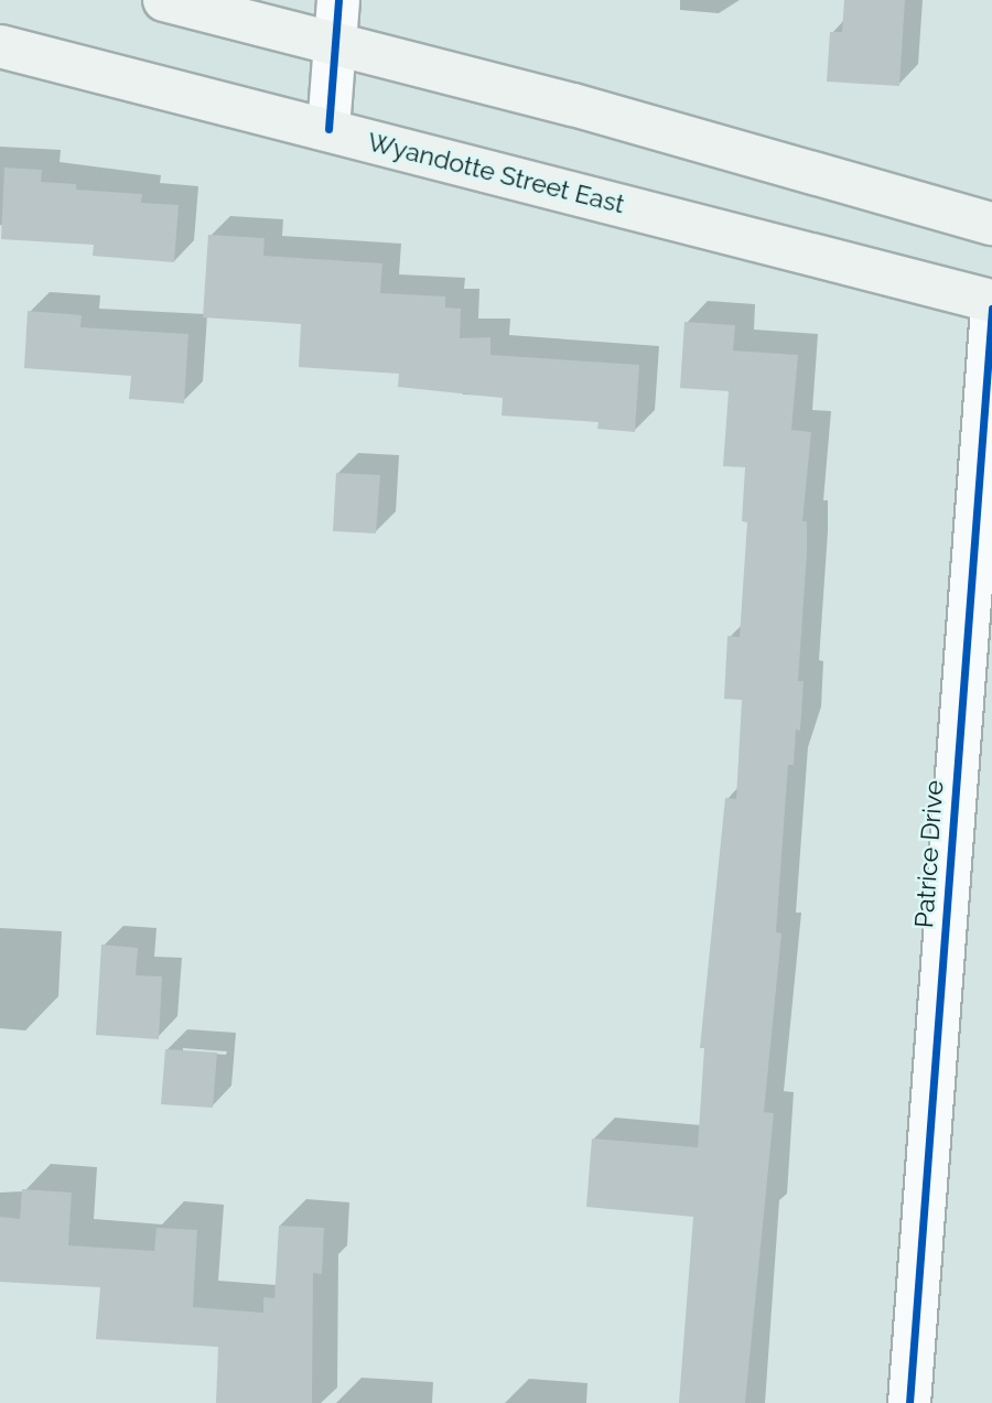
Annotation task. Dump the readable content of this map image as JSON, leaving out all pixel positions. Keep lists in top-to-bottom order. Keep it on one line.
{"streets":{"main road":["Wyandotte Street East"],"street":["Patrice Drive"]}}
